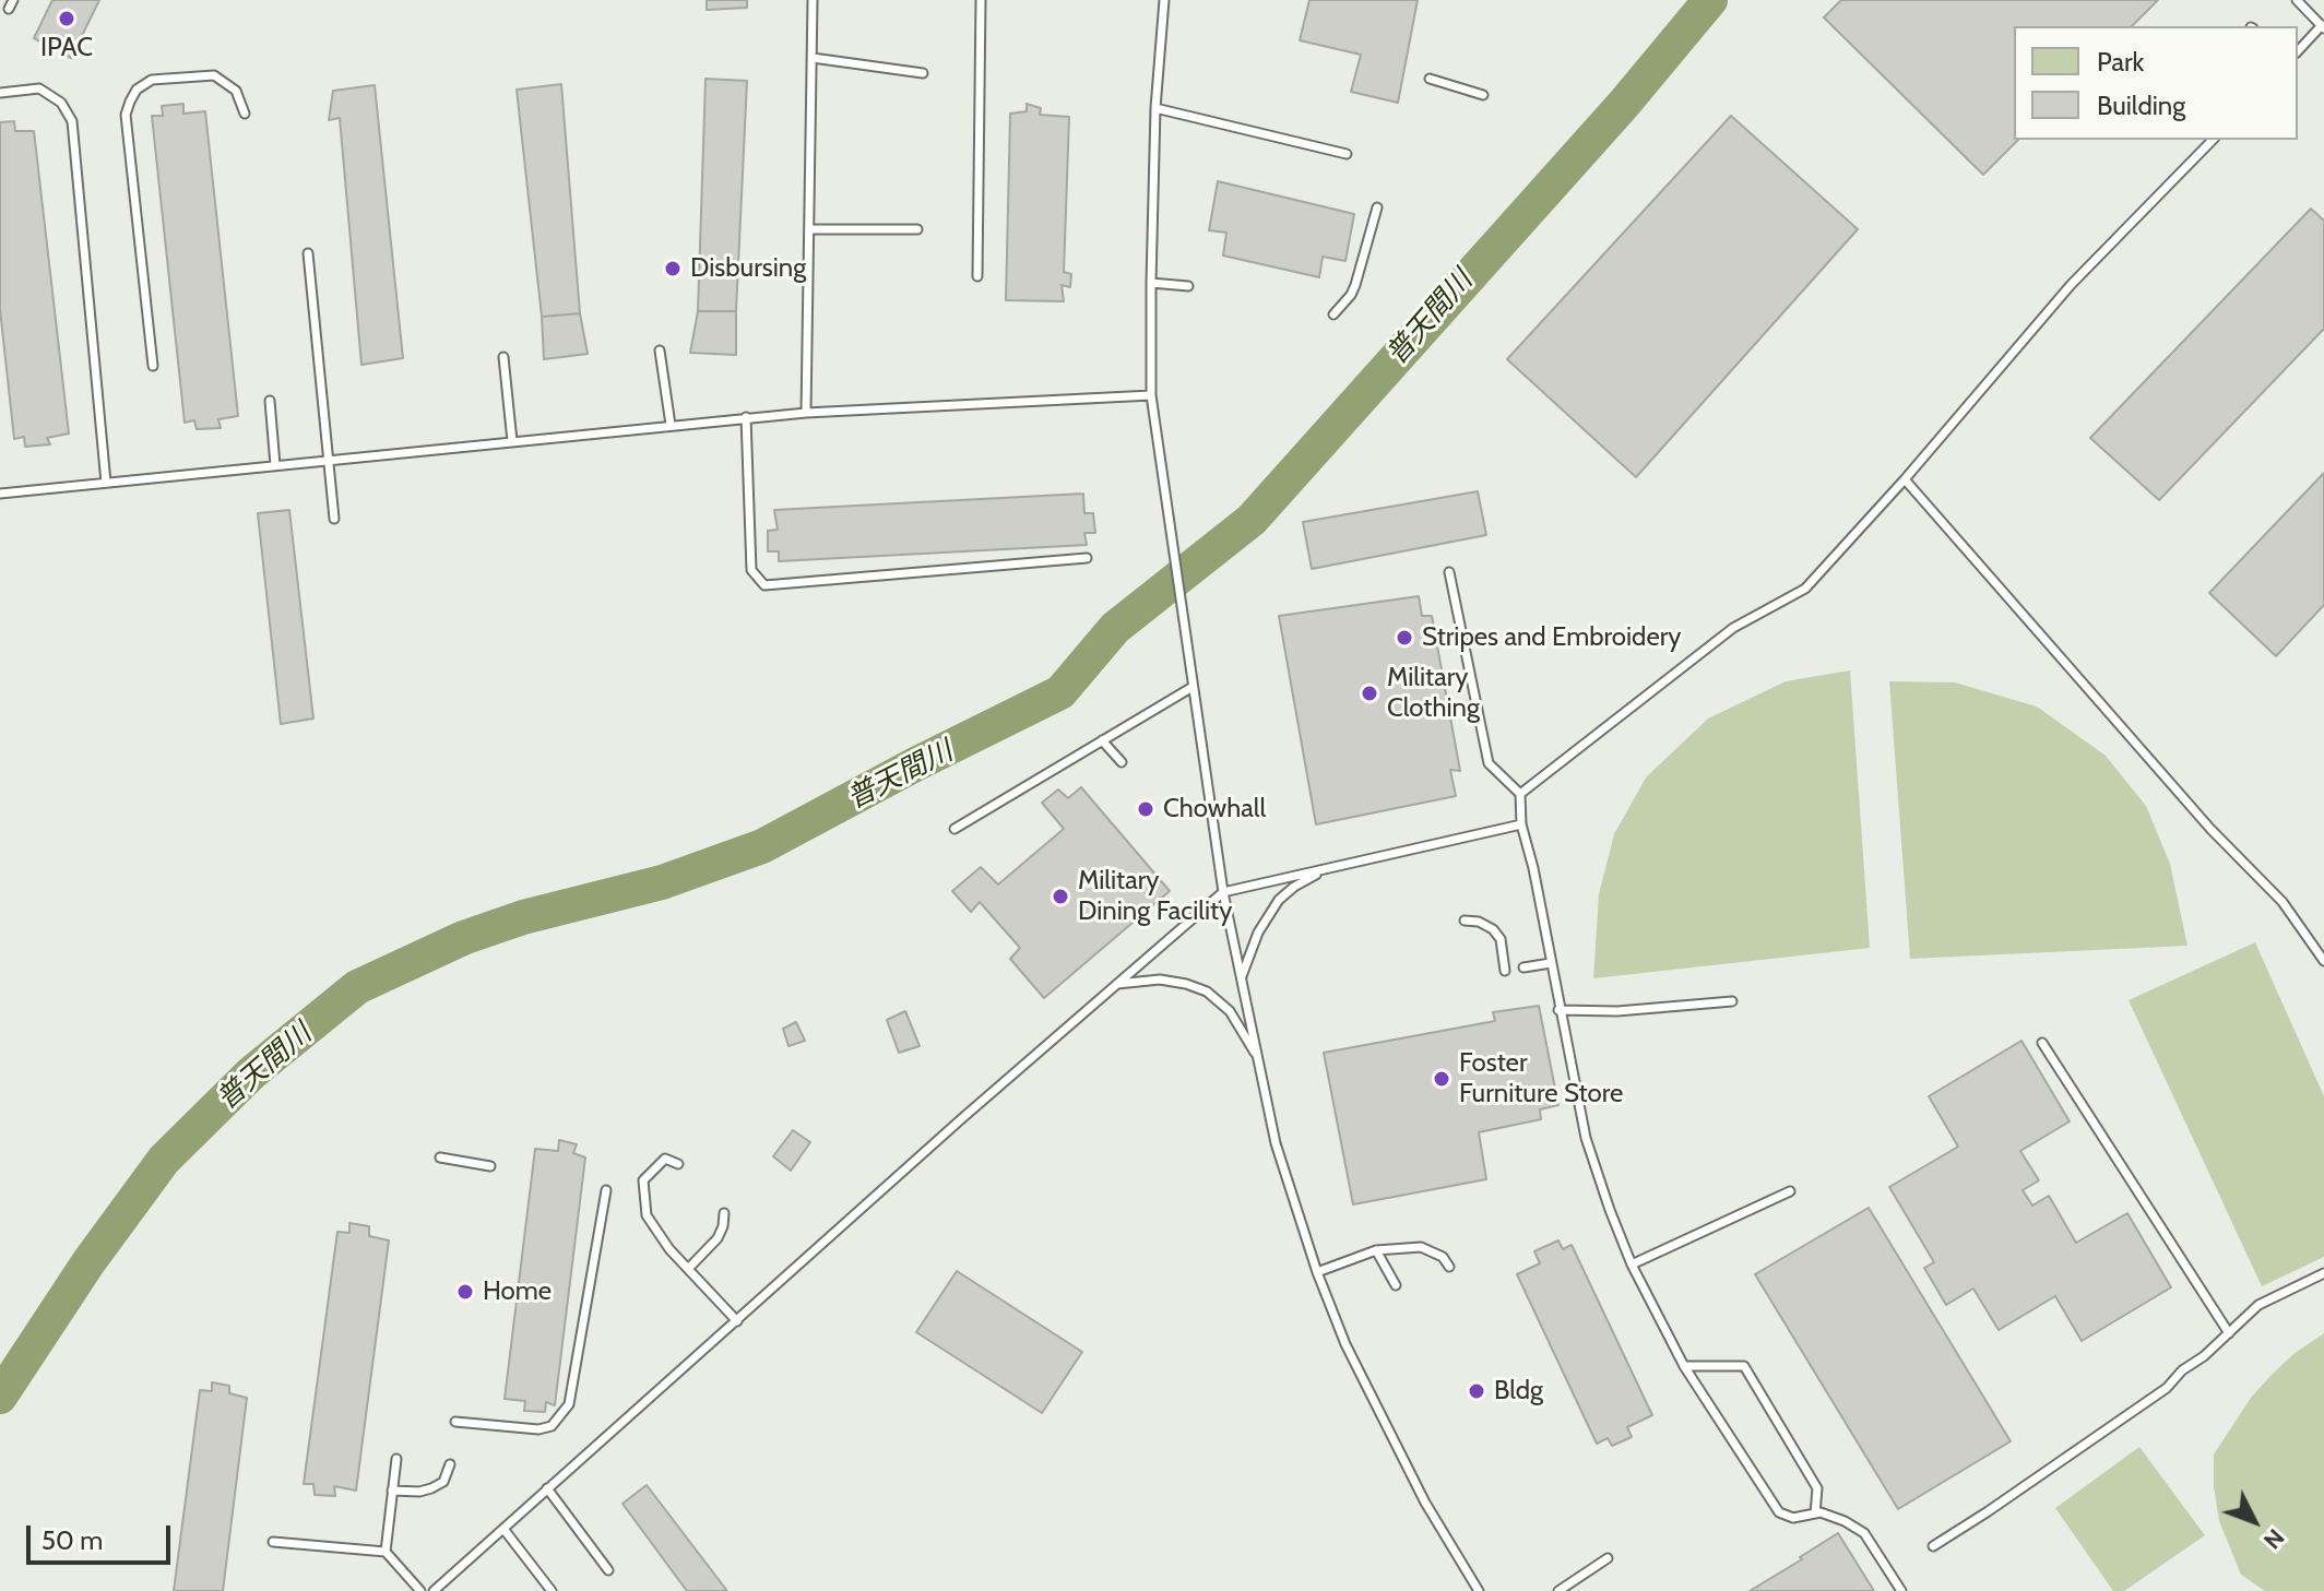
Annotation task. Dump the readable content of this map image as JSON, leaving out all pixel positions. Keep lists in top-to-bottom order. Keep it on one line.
{"water":["普天間川"],"places":["IPAC","Disbursing","Stripes and Embroidery","Military Clothing","Chowhall","Military Dining Facility","Foster Furniture Store","Home","Bldg"],"legend":["Park","Building"],"scale_bar":"50 m","north":"bottom right"}
